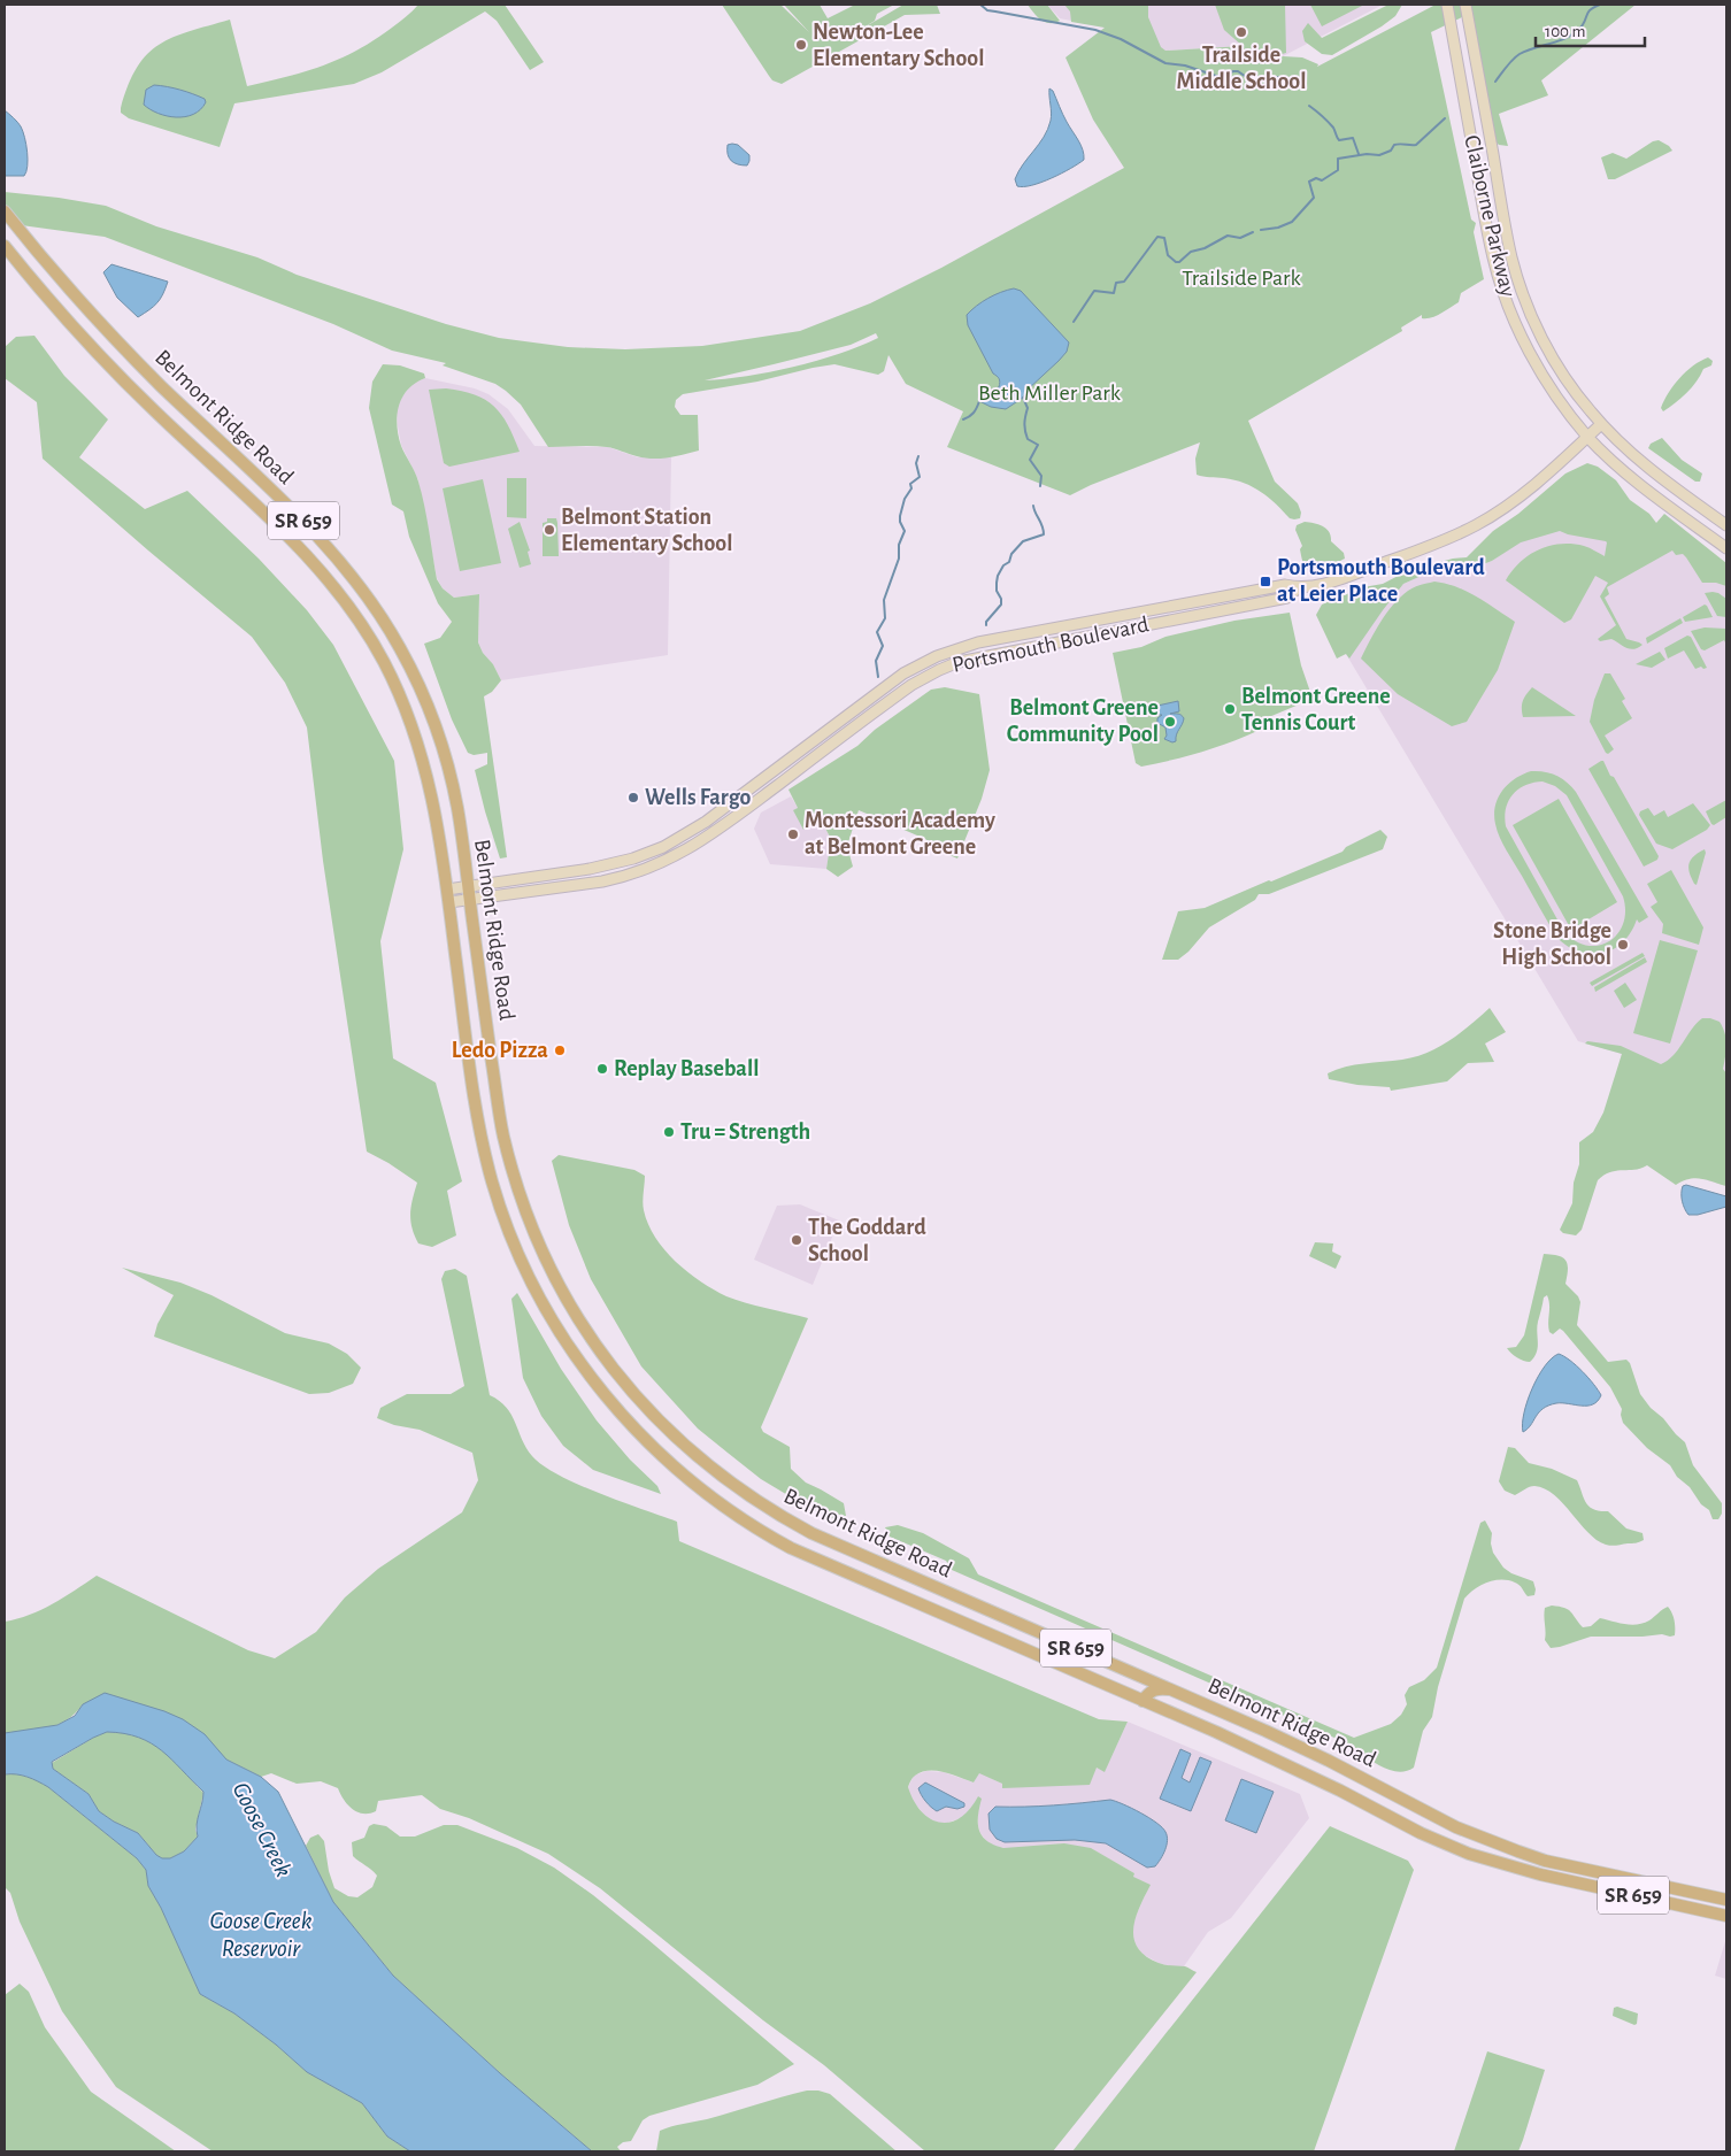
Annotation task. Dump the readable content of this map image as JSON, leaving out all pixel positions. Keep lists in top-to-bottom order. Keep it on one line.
{"streets":{"main road":["Belmont Ridge Road","SR 659"],"street":["Claiborne Parkway","Portsmouth Boulevard"]},"crossings":[["Claiborne Parkway","Portsmouth Boulevard"],["Belmont Ridge Road","Portsmouth Boulevard"]],"water":["Goose Creek","Goose Creek Reservoir"],"parks":["Trailside Park","Beth Miller Park"],"places":{"other":["Trailside Middle School","Newton-Lee Elementary School","Belmont Station Elementary School","Belmont Greene Tennis Court","Belmont Greene Community Pool","Wells Fargo","Montessori Academy at Belmont Greene","Stone Bridge High School","Ledo Pizza","Replay Baseball","Tru = Strength","The Goddard School"],"transit":["Portsmouth Boulevard at Leier Place"]},"scale_bar":"100 m"}
